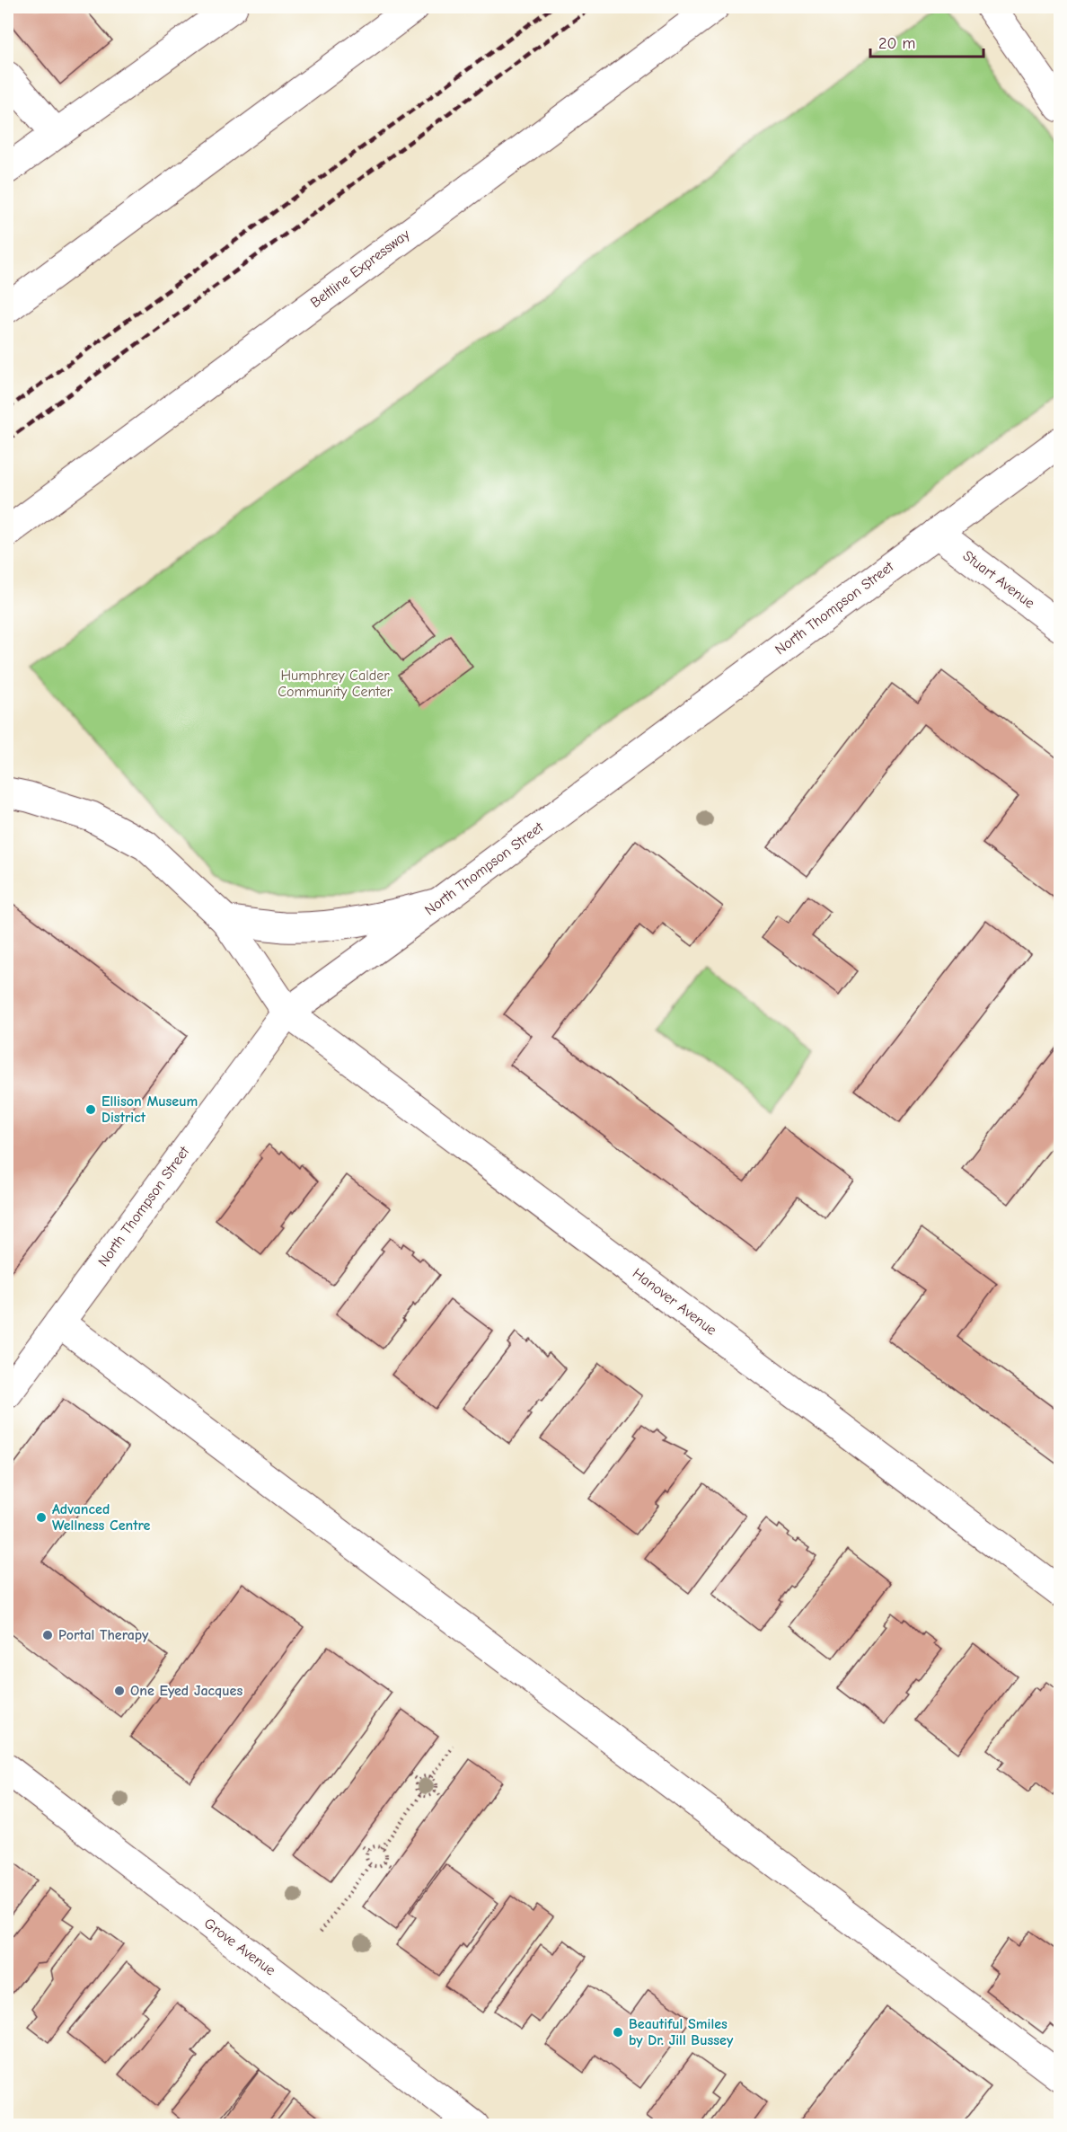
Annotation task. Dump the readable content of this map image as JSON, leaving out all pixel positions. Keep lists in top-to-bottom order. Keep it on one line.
{"streets":{"main road":["Beltline Expressway","Stuart Avenue","North Thompson Street","Hanover Avenue","Grove Avenue"]},"crossings":[["Stuart Avenue","North Thompson Street"],["North Thompson Street","Hanover Avenue"]],"parks":["Humphrey Calder Community Center"],"places":["Ellison Museum District","Advanced Wellness Centre","Portal Therapy","One Eyed Jacques","Beautiful Smiles by Dr. Jill Bussey"],"scale_bar":"20 m"}
